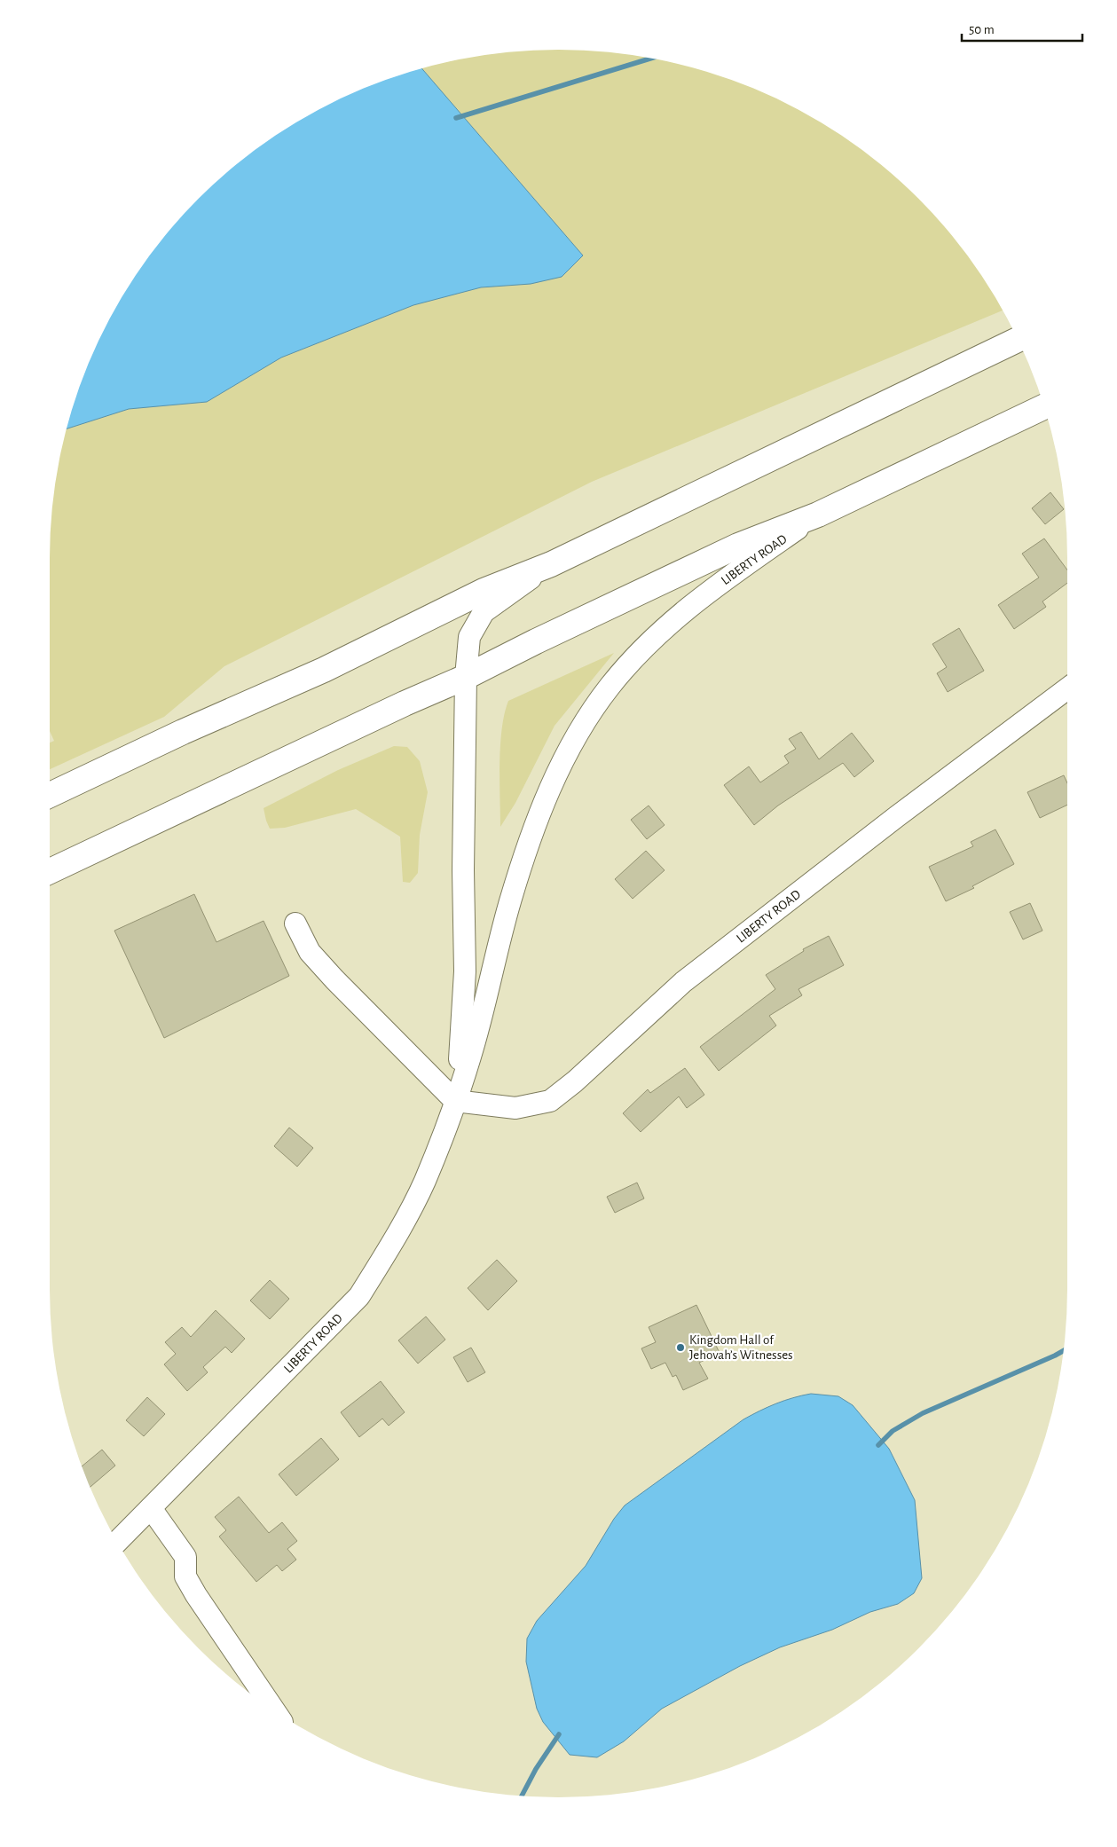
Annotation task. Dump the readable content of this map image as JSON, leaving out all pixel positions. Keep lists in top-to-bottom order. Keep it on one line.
{"streets":{"street":["LIBERTY ROAD"]},"places":["Kingdom Hall of Jehovah’s Witnesses"],"scale_bar":"50 m"}
